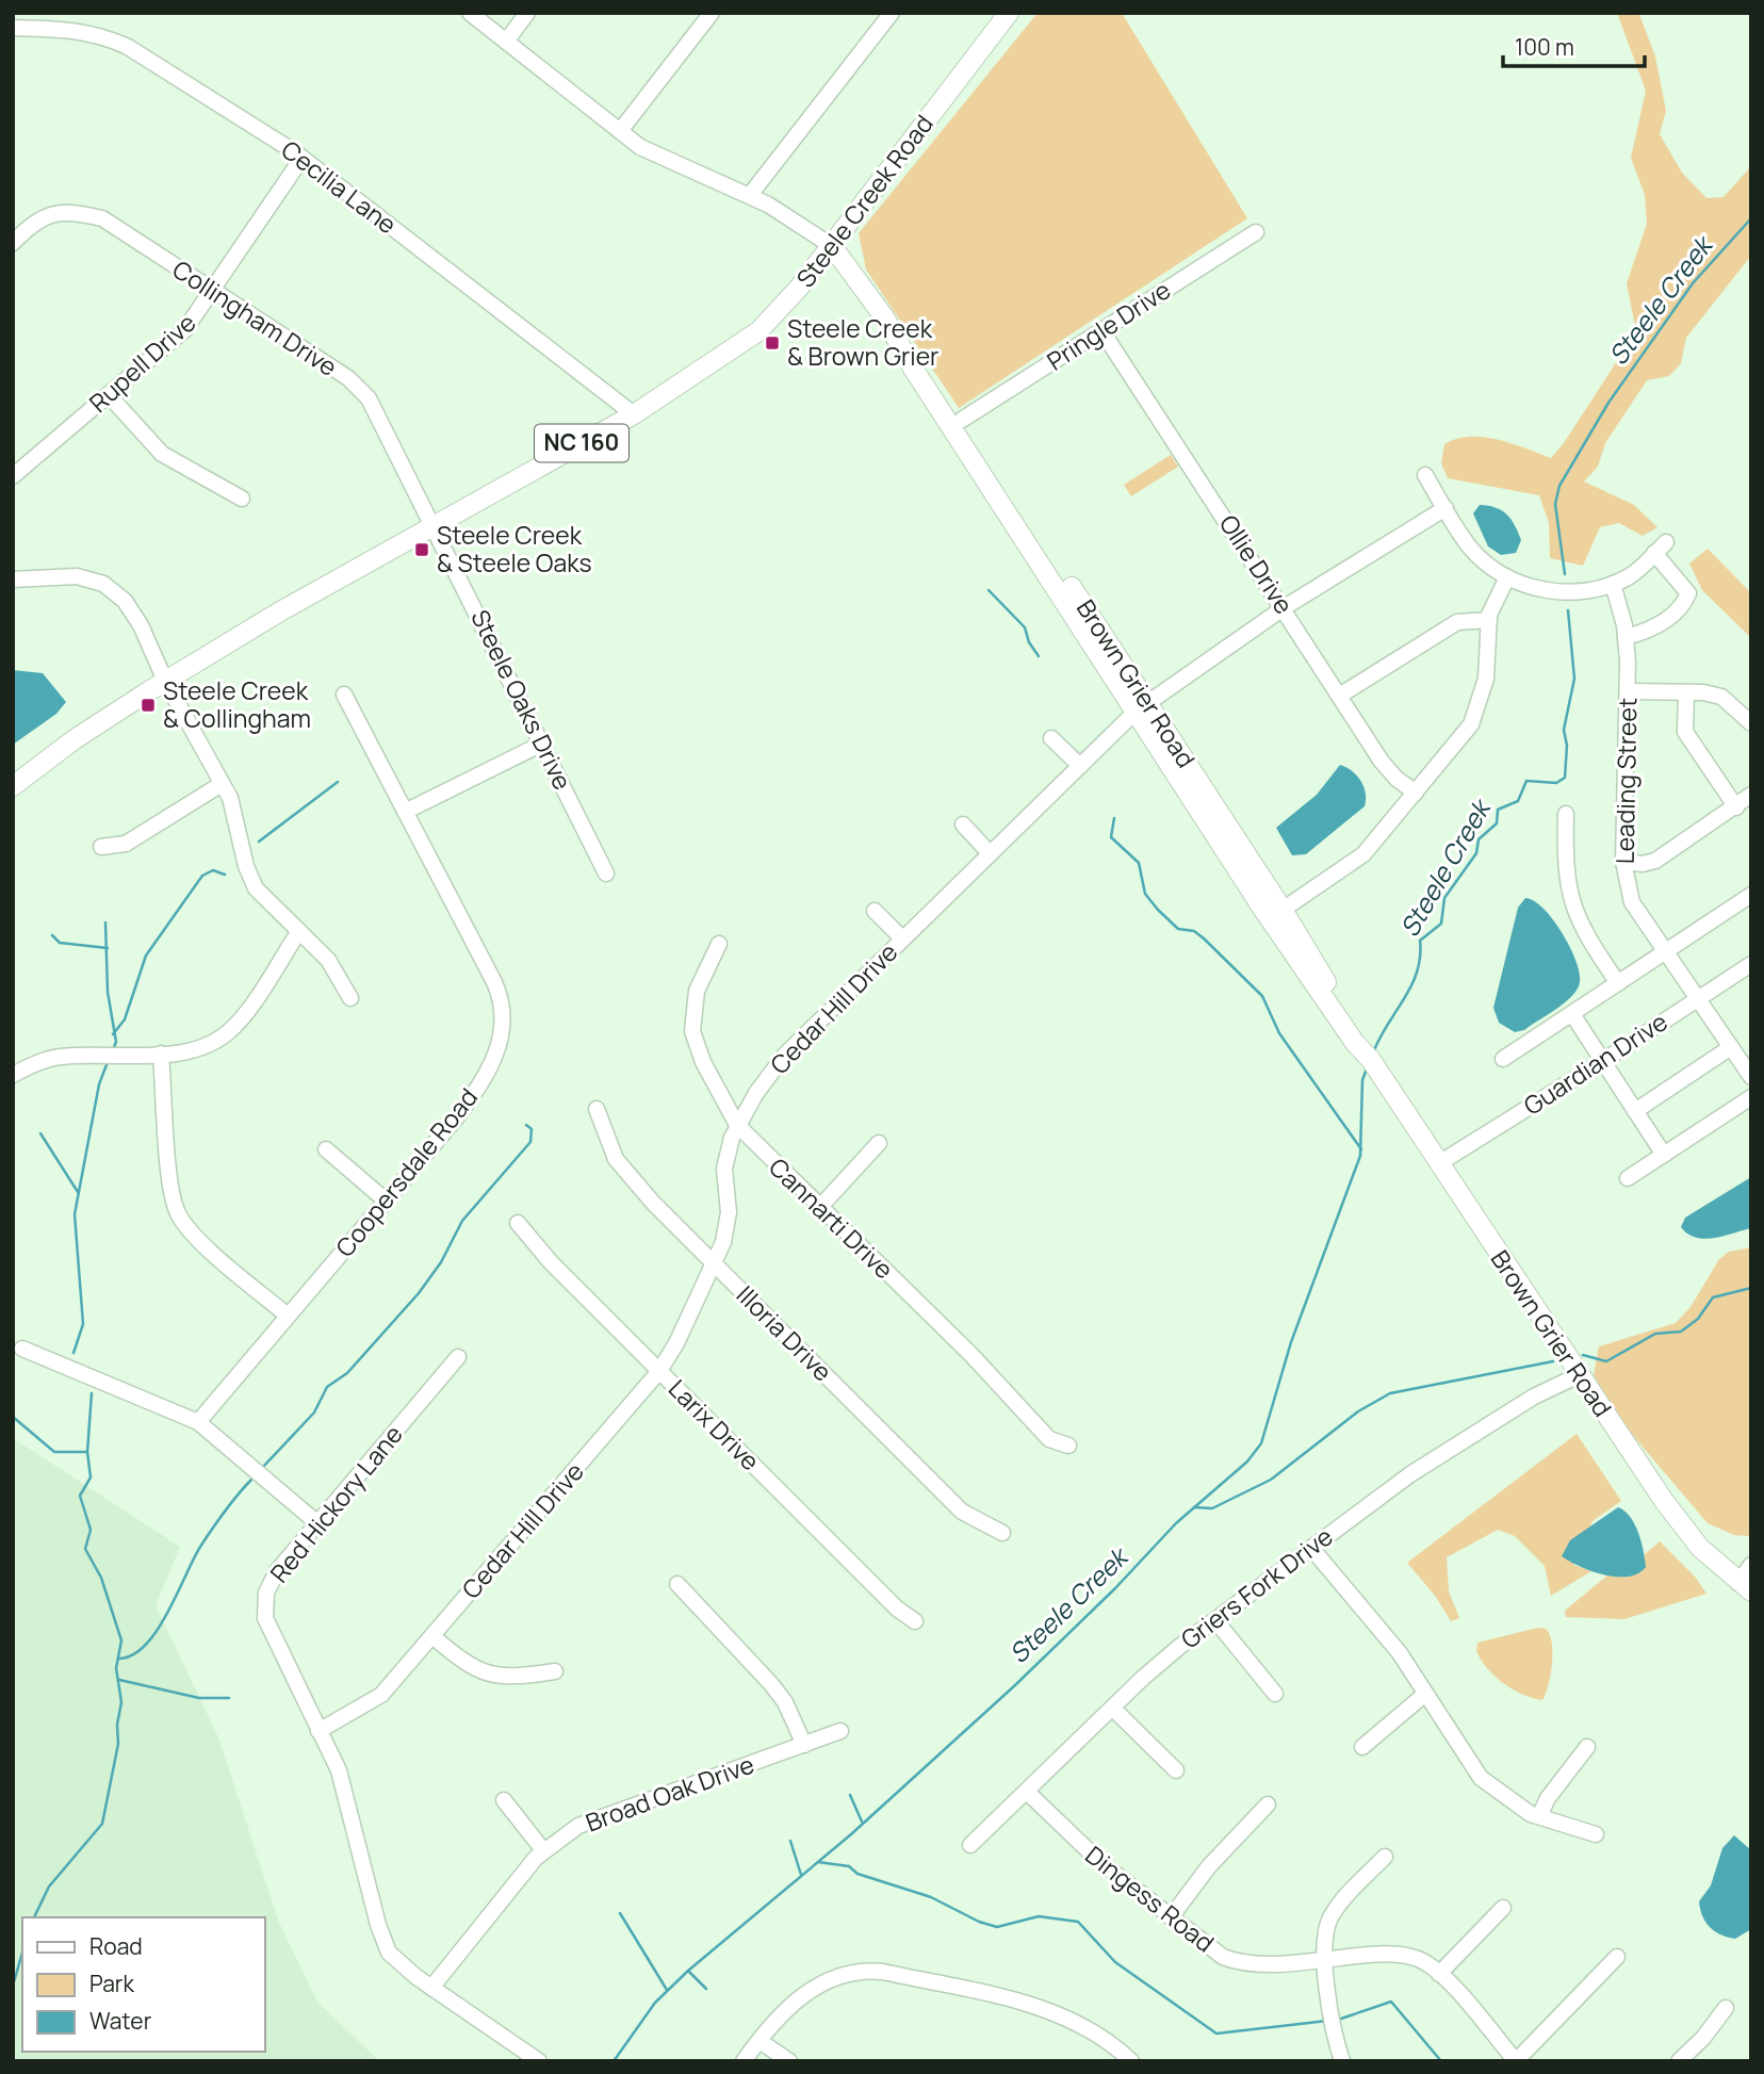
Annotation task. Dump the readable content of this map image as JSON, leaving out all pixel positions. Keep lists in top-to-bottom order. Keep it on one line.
{"streets":{"main road":["Steele Creek Road","NC 160","Brown Grier Road"],"street":["Cecilia Lane","Collingham Drive","Pringle Drive","Rupell Drive","Ollie Drive","Steele Oaks Drive","Leading Street","Cedar Hill Drive","Guardian Drive","Coopersdale Road","Cannarti Drive","Illoria Drive","Larix Drive","Red Hickory Lane","Griers Fork Drive","Broad Oak Drive","Dingess Road"]},"crossings":[["Cecilia Lane","Steele Creek Road"],["Cecilia Lane","Rupell Drive"],["Steele Creek Road","Collingham Drive"],["Steele Creek Road","Brown Grier Road"],["Steele Creek Road","Steele Oaks Drive"],["Collingham Drive","Rupell Drive"],["Collingham Drive","Steele Oaks Drive"],["Pringle Drive","Ollie Drive"],["Pringle Drive","Brown Grier Road"],["Ollie Drive","Cedar Hill Drive"],["Brown Grier Road","Cedar Hill Drive"],["Brown Grier Road","Guardian Drive"],["Brown Grier Road","Griers Fork Drive"],["Leading Street","Guardian Drive"],["Cedar Hill Drive","Cannarti Drive"],["Cedar Hill Drive","Illoria Drive"],["Cedar Hill Drive","Larix Drive"],["Cedar Hill Drive","Red Hickory Lane"],["Red Hickory Lane","Broad Oak Drive"],["Griers Fork Drive","Dingess Road"]],"water":["Steele Creek"],"places":{"transit":["Steele Creek & Brown Grier","Steele Creek & Steele Oaks","Steele Creek & Collingham"]},"legend":["Road","Park","Water"],"scale_bar":"100 m"}
